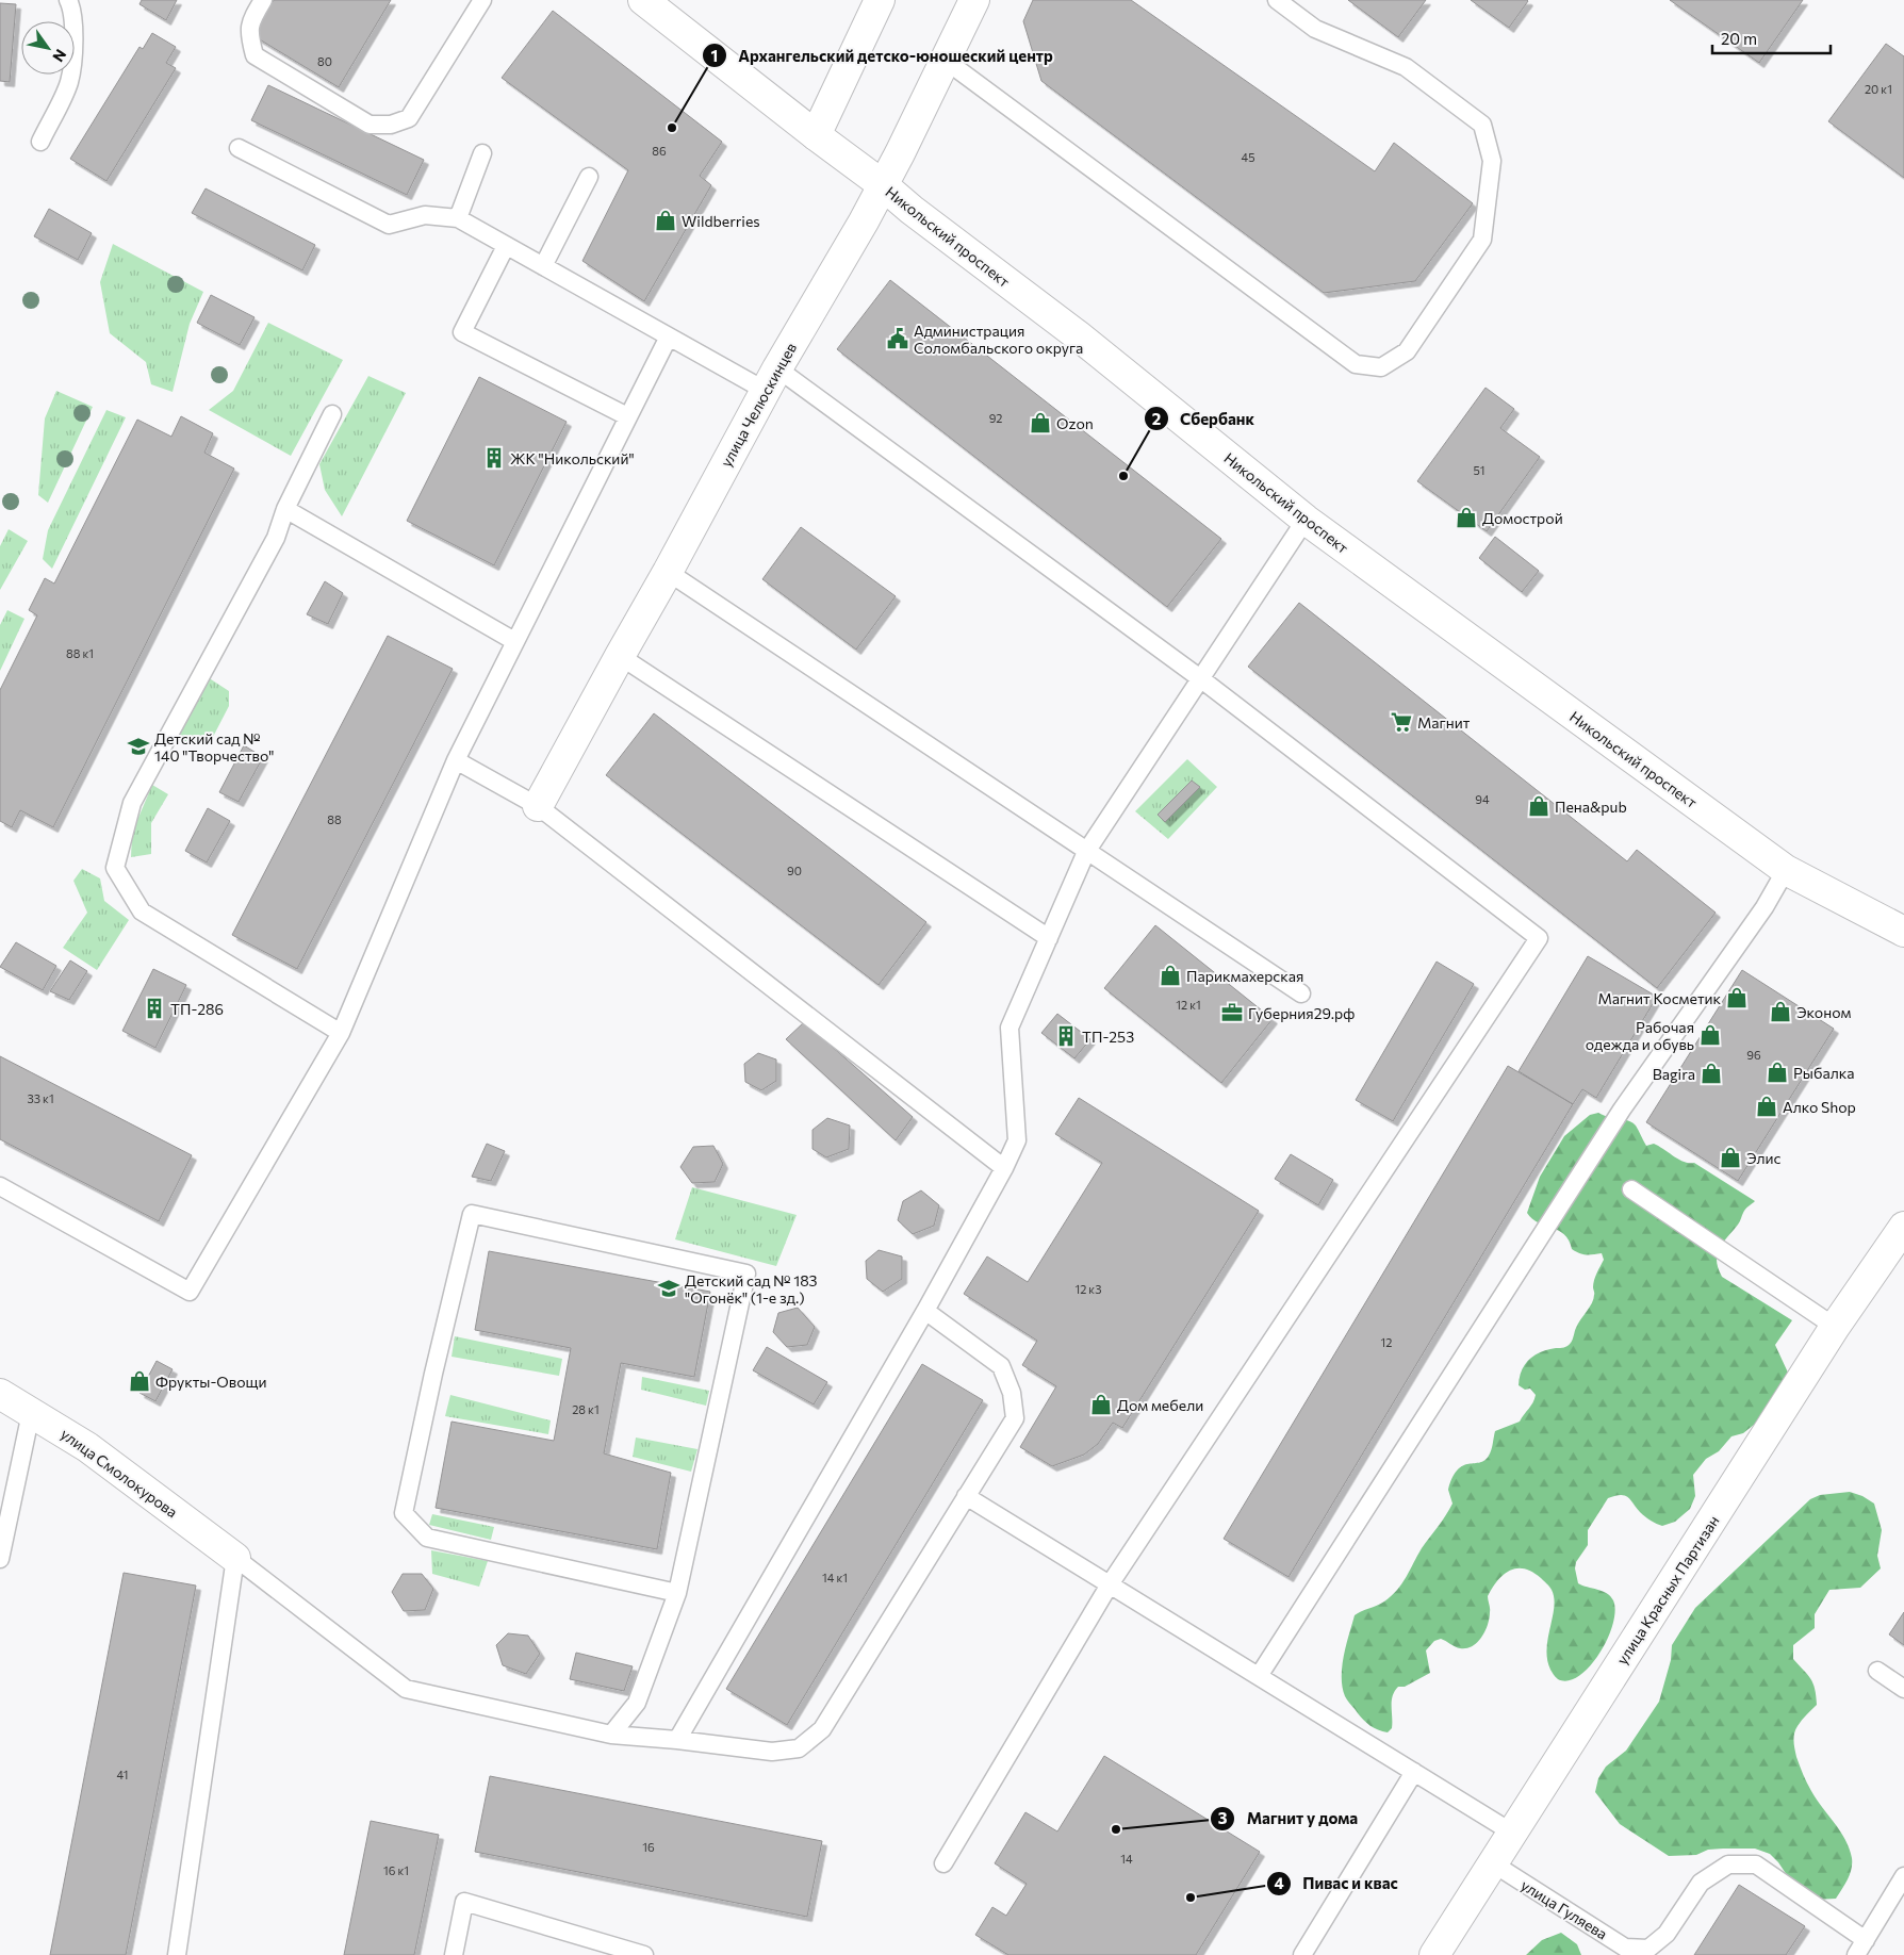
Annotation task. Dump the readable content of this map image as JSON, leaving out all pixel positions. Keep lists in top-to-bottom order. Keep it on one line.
{"streets":{"street":["Никольский проспект","улица Челюскинцев","улица Смолокурова","улица Красных Партизан"],"lane":["улица Гуляева"]},"crossings":[["Никольский проспект","улица Челюскинцев"],["улица Красных Партизан","улица Гуляева"]],"places":{"other":["Архангельский детско-юношеский центр","Сбербанк","Магнит у дома","Пивас и квас"],"shop":["Wildberries","Ozon","Домострой","Пена&pub","Парикмахерская","Магнит Косметик","Эконом","Рабочая одежда и обувь","Рыбалка","Bagira","Алко Shop","Элис","Фрукты-Овощи","Дом мебели"],"public building":["Администрация Соломбальского округа"],"building":["ЖК \"Никольский\"","ТП-286","ТП-253"],"supermarket":["Магнит"],"school or university":["Детский сад № 140 \"Творчество\"","Детский сад № 183 \"Огонёк\" (1-е зд.)"],"office":["Губерния29.рф"]},"house_numbers":["80","20 к1","86","45","92","51","88 к1","94","88","90","12 к1","96","33 к1","12 к3","12","28 к1","14 к1","41","16","14","16 к1"],"scale_bar":"20 m","north":"bottom right"}
